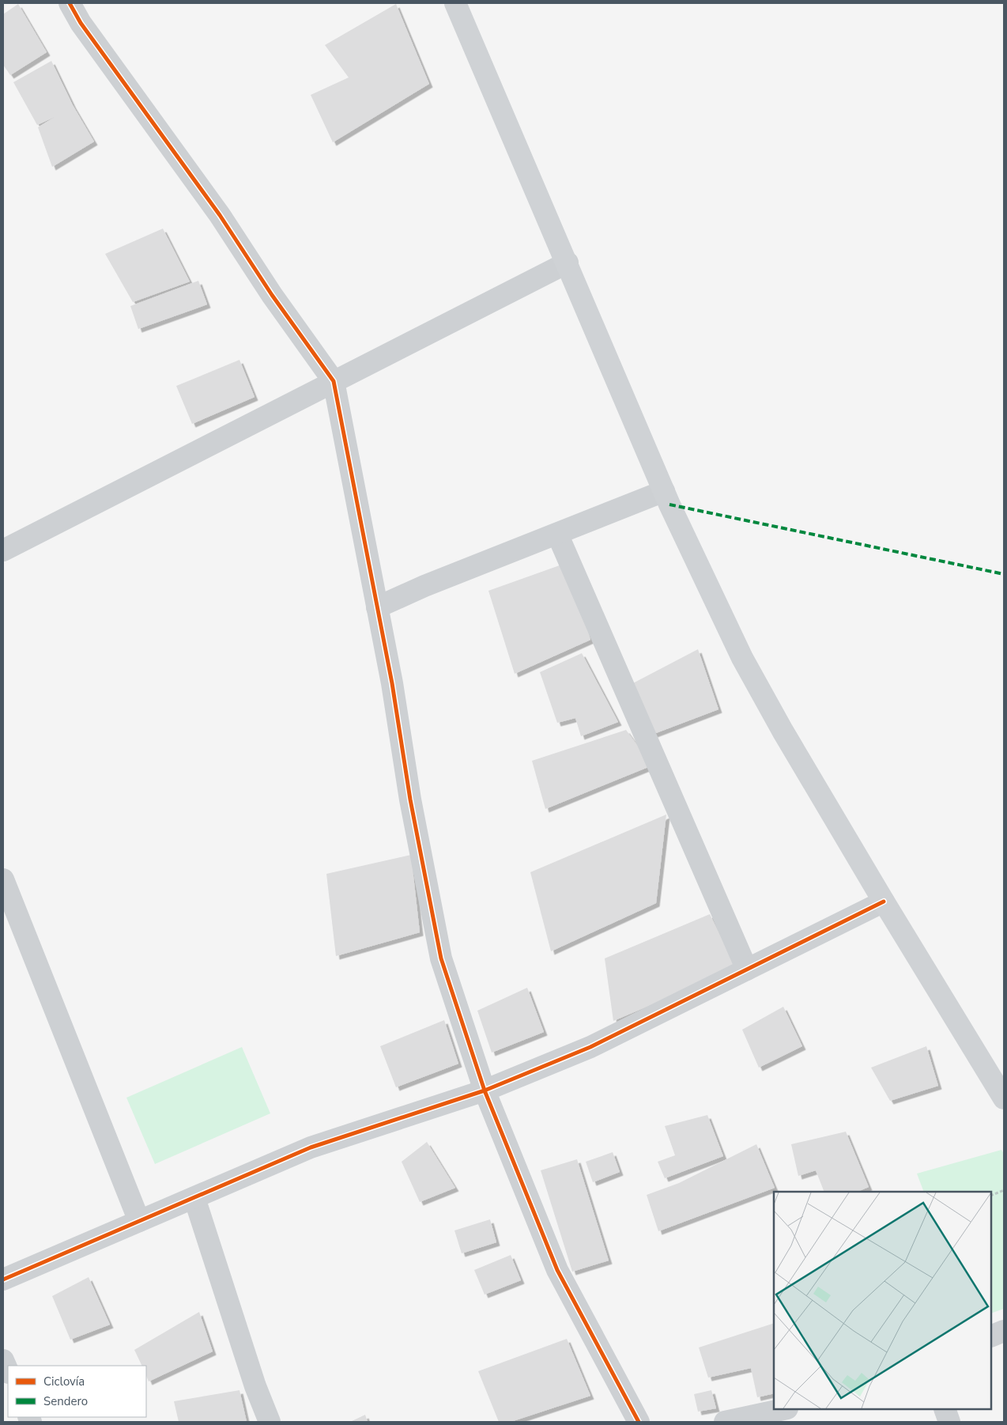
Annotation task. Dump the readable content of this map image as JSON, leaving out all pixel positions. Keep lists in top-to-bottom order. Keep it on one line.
{"legend":["Ciclovía","Sendero"]}
